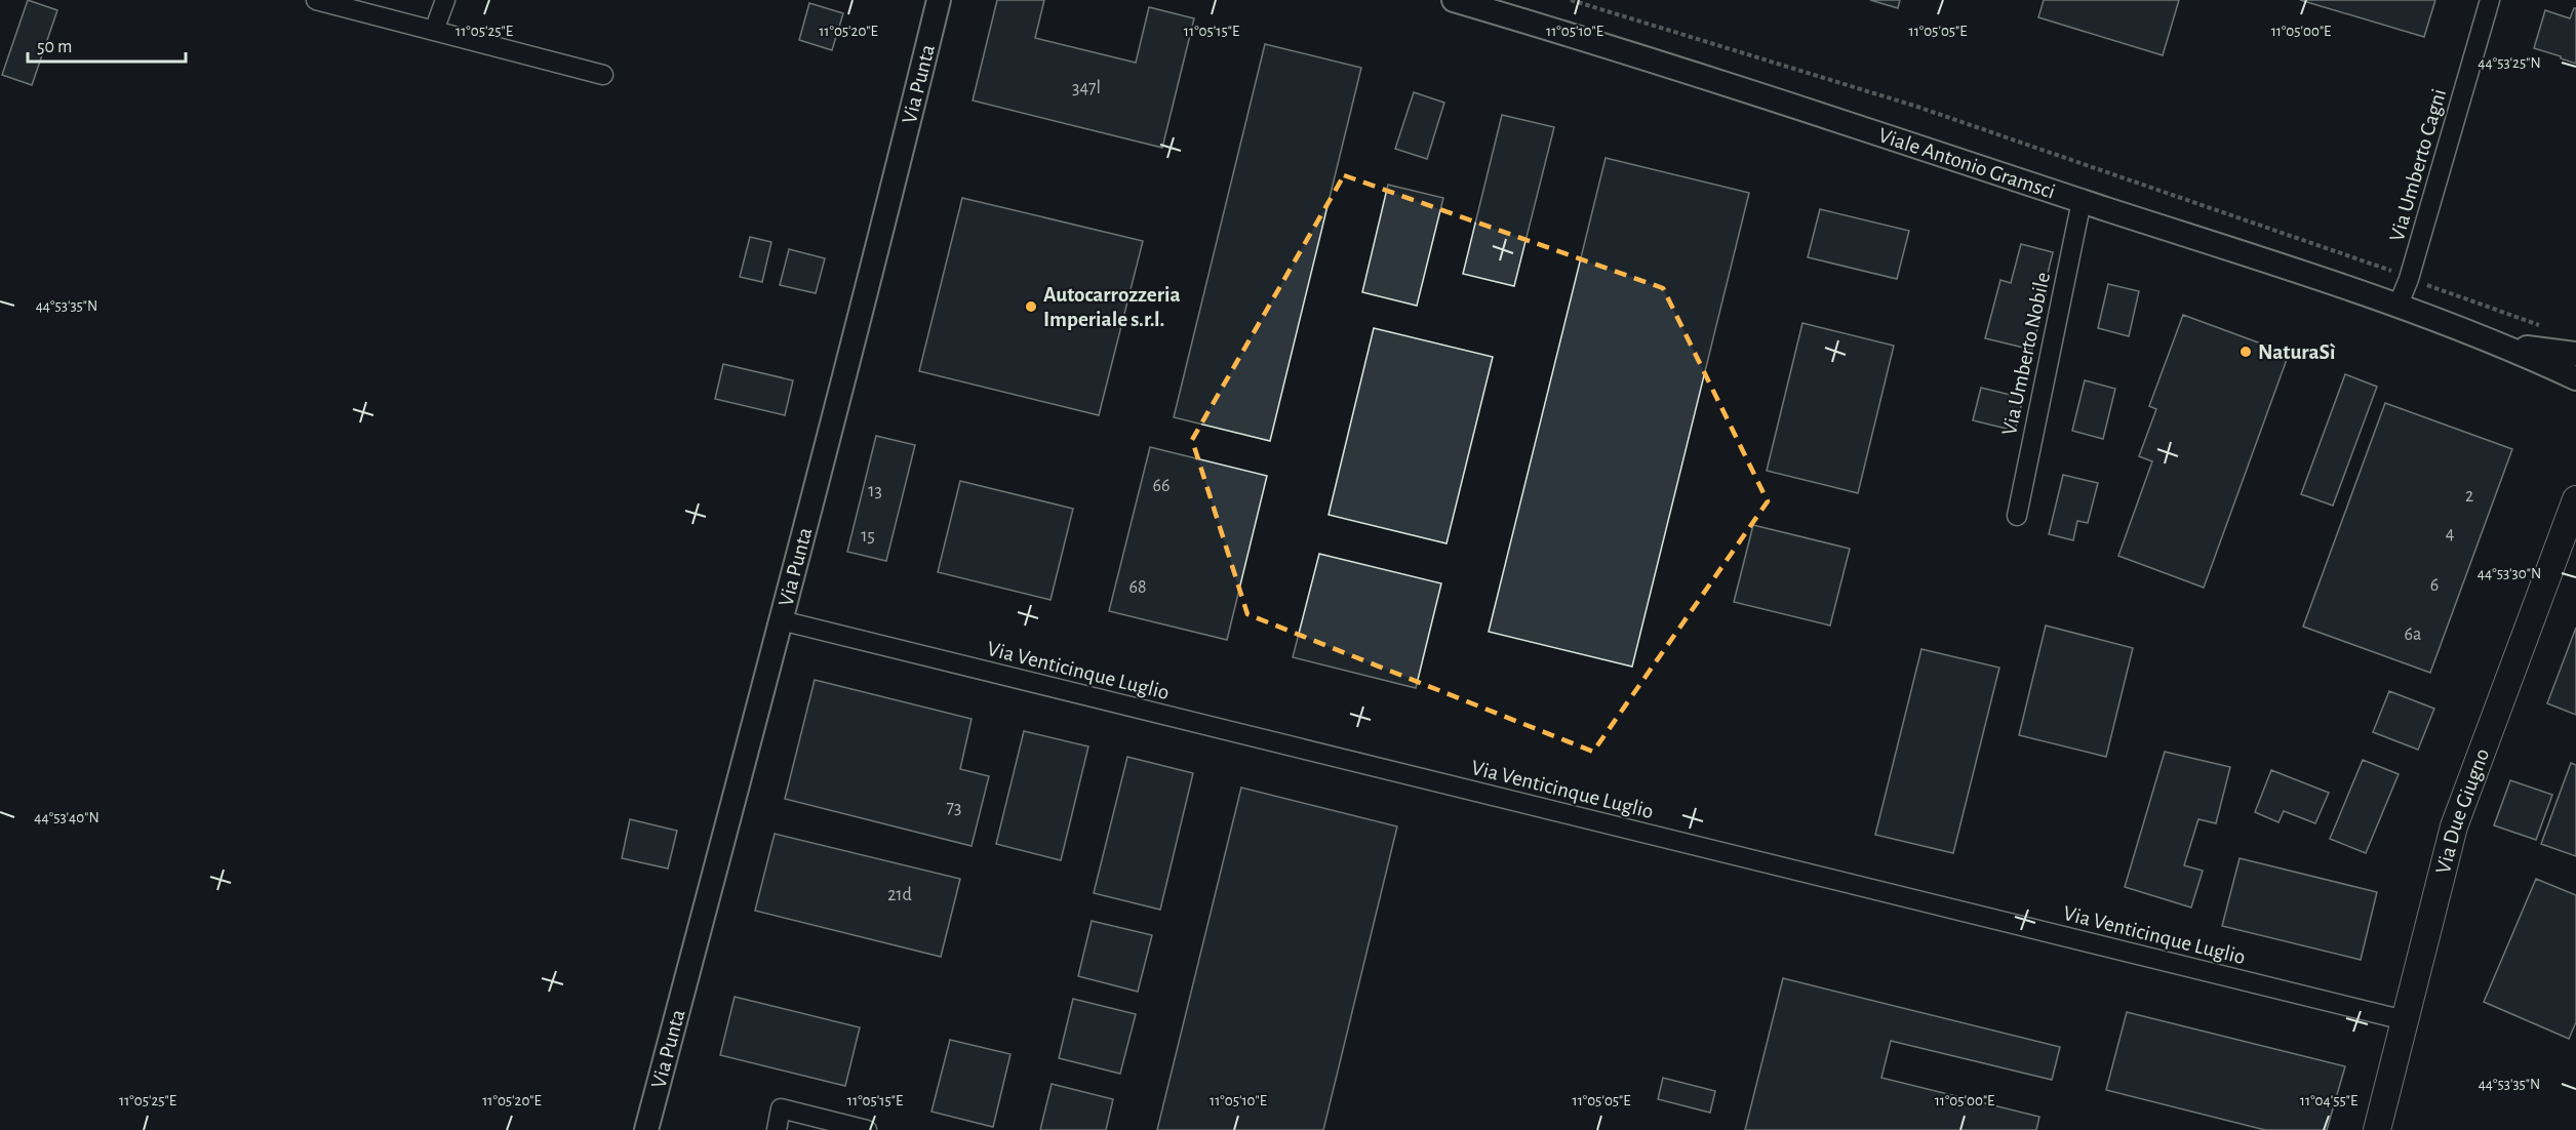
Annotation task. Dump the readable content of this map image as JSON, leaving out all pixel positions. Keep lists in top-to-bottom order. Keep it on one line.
{"streets":{"main road":["Via Due Giugno"],"street":["Via Punta","Viale Antonio Gramsci","Via Umberto Cagni","Via Umberto Nobile","Via Venticinque Luglio"]},"crossings":[["Via Punta","Via Venticinque Luglio"],["Viale Antonio Gramsci","Via Umberto Cagni"],["Viale Antonio Gramsci","Via Umberto Nobile"],["Via Venticinque Luglio","Via Due Giugno"]],"places":["Autocarrozzeria Imperiale s.r.l.","NaturaSì"],"house_numbers":["347l","66","13","2","4","15","6","68","6a","73","21d"],"scale_bar":"50 m","coordinates":["11°05'25\"E","11°05'20\"E","11°05'15\"E","11°05'10\"E","11°05'05\"E","11°05'00\"E","44°53'25\"N","44°53'35\"N","44°53'30\"N","44°53'40\"N","11°04'55\"E"]}
